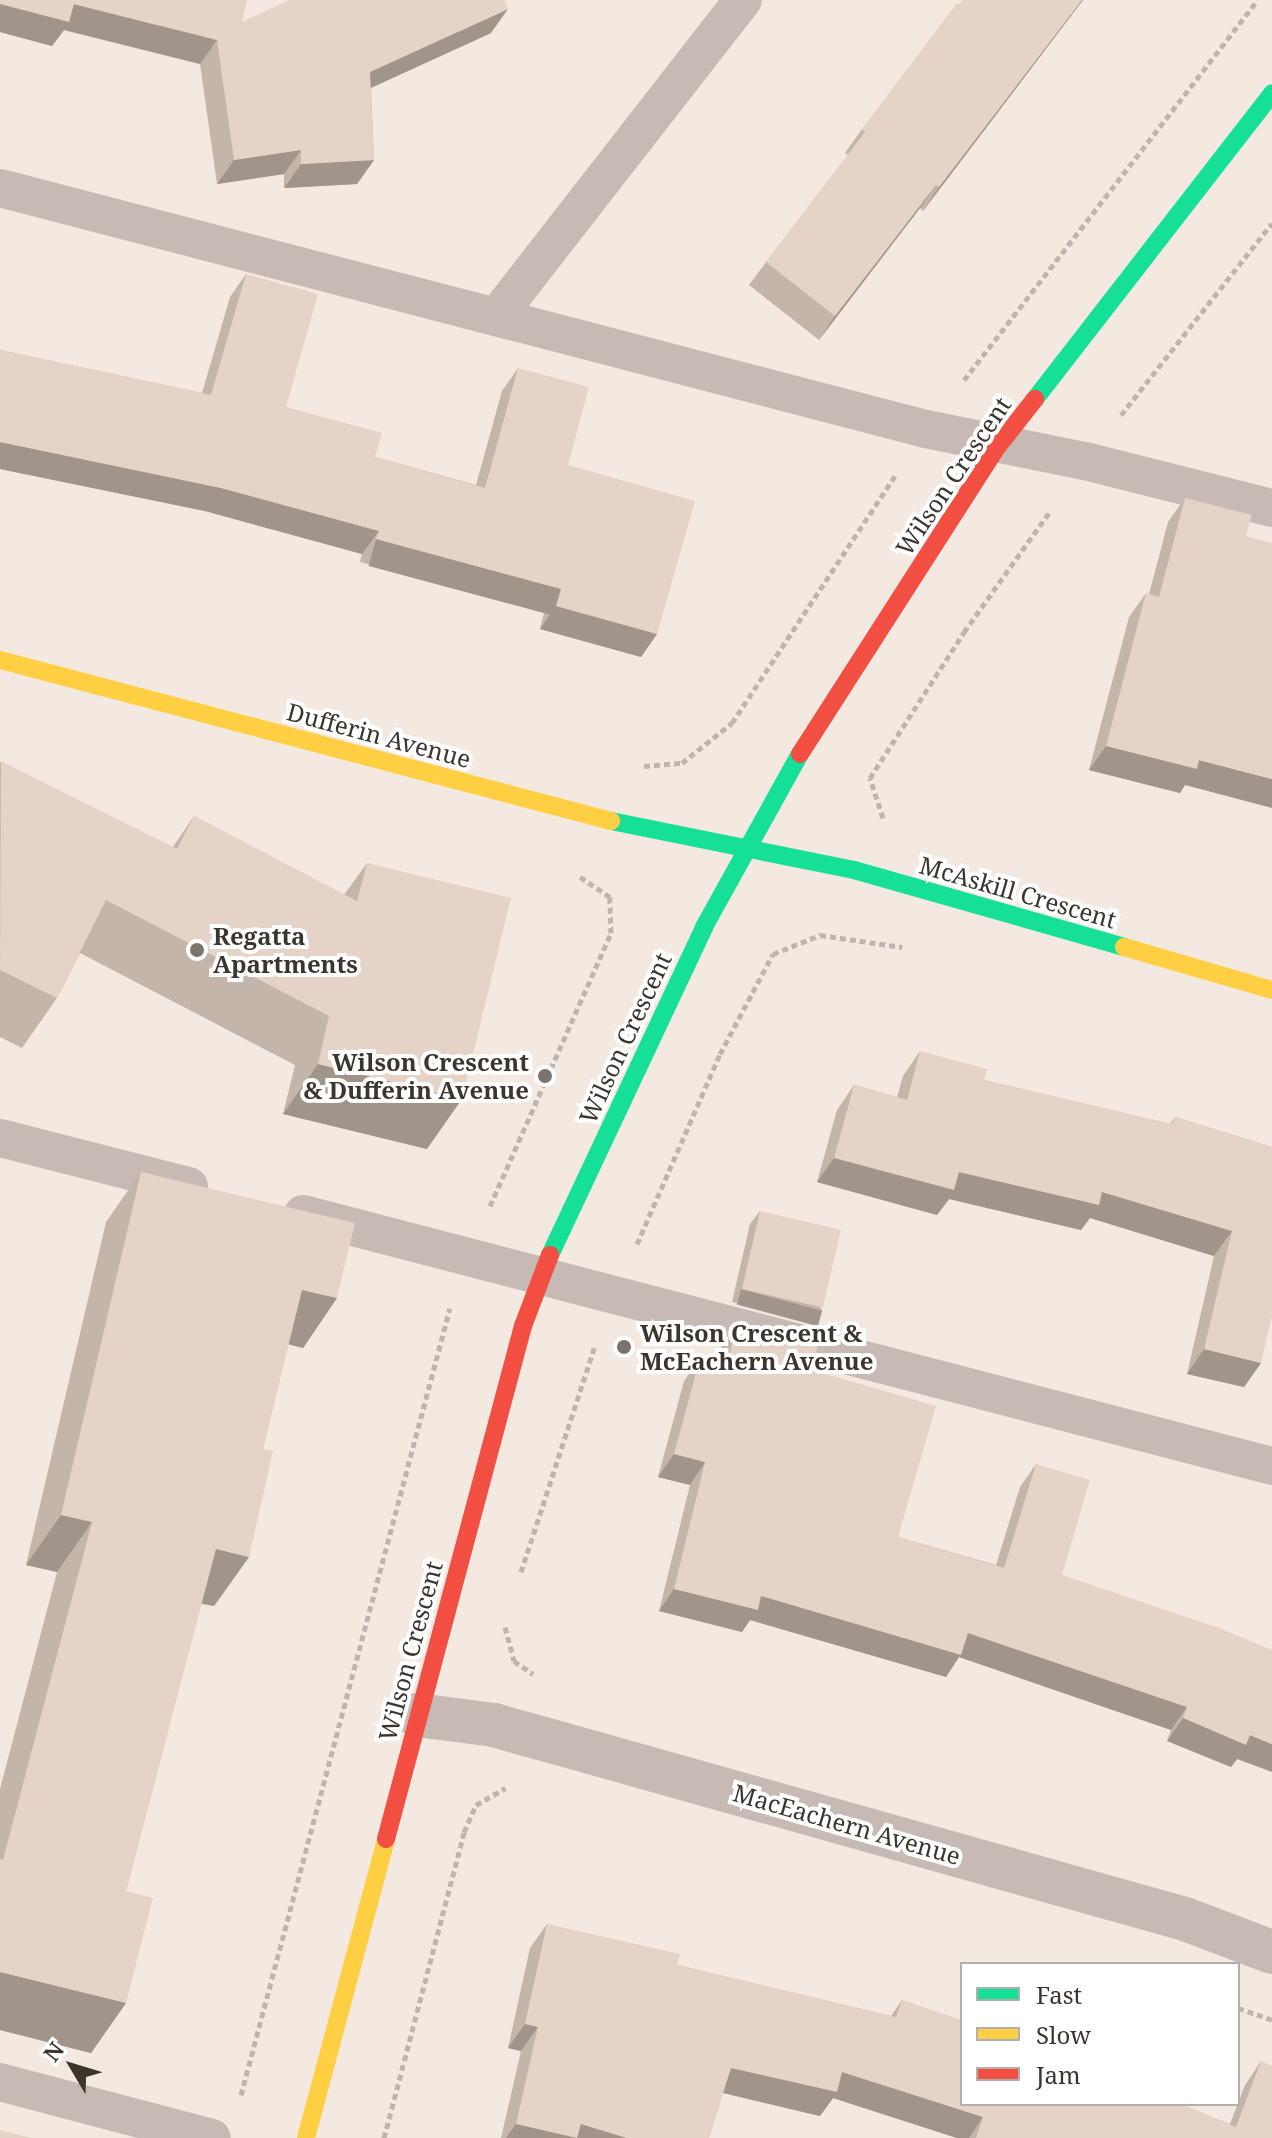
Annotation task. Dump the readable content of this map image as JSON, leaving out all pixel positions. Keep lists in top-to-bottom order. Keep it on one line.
{"streets":{"street":["Wilson Crescent","Dufferin Avenue","McAskill Crescent","MacEachern Avenue"]},"crossings":[["Wilson Crescent","Dufferin Avenue"],["Wilson Crescent","McAskill Crescent"],["Wilson Crescent","MacEachern Avenue"],["Dufferin Avenue","McAskill Crescent"]],"places":["Regatta Apartments","Wilson Crescent & Dufferin Avenue","Wilson Crescent & McEachern Avenue"],"legend":["Fast","Slow","Jam"],"north":"top left"}
